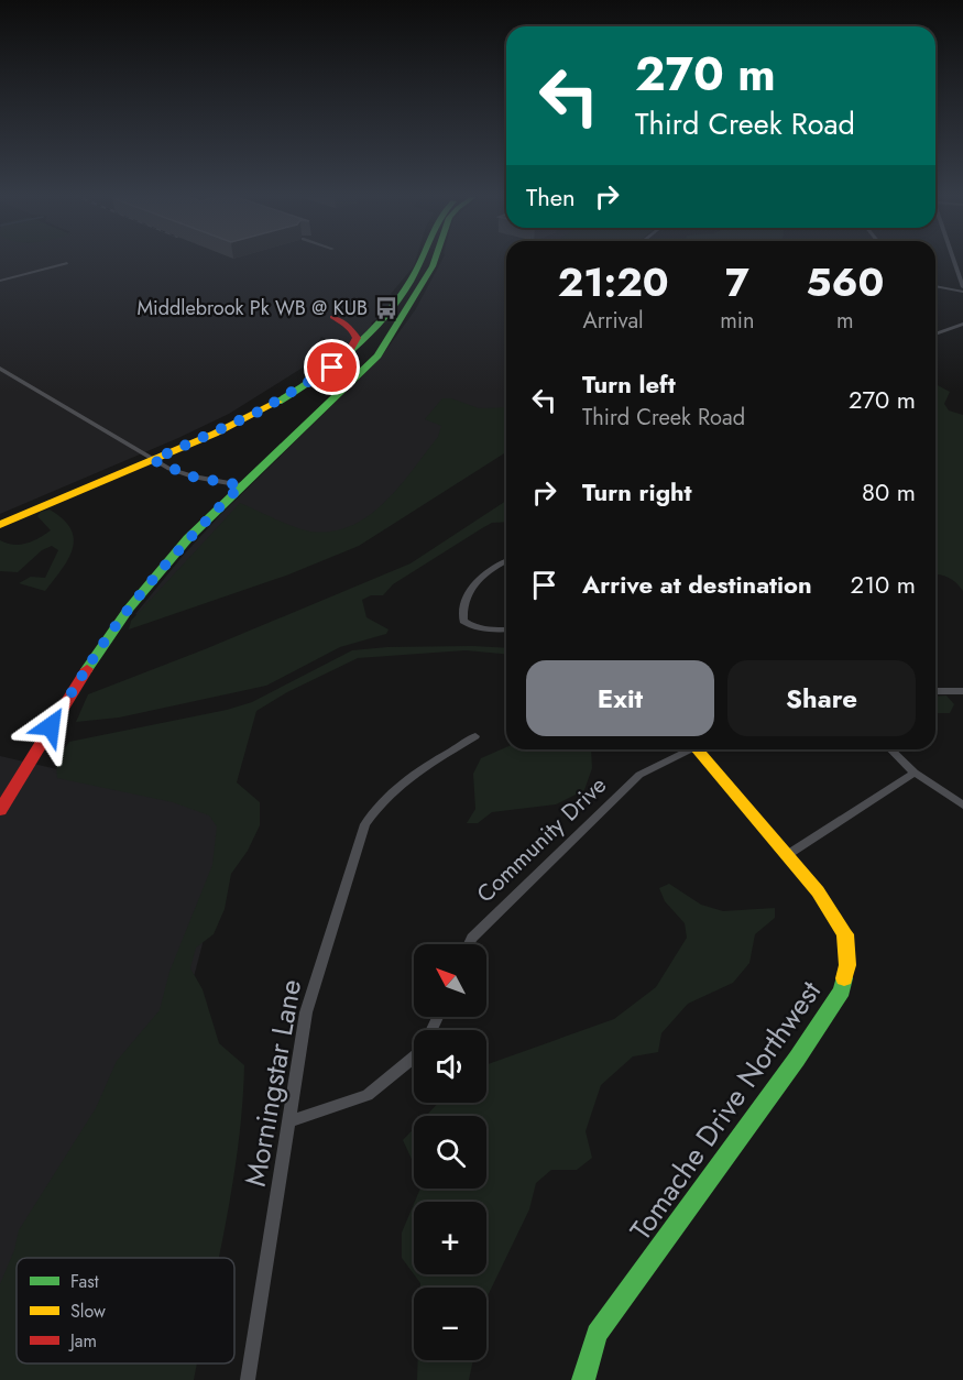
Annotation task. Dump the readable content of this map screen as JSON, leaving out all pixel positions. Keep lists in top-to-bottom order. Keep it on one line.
{"streets":{"main road":["Tomache Drive Northwest"],"street":["Community Drive","Morningstar Lane"]},"places":{"bus stop":["Middlebrook Pk WB @ KUB"]},"legend":["Fast","Slow","Jam"],"north":"top left","page":{"turn":["270 m","Third Creek Road"],"then":"Then","eta":["21:20","Arrival","7","min","560","m"],"list":[{"name":"Turn left","note":"Third Creek Road","value":"270 m"},{"name":"Turn right","value":"80 m"},{"name":"Arrive at destination","value":"210 m"}],"buttons":["Exit","Share"],"map_buttons":["+","−"]}}
